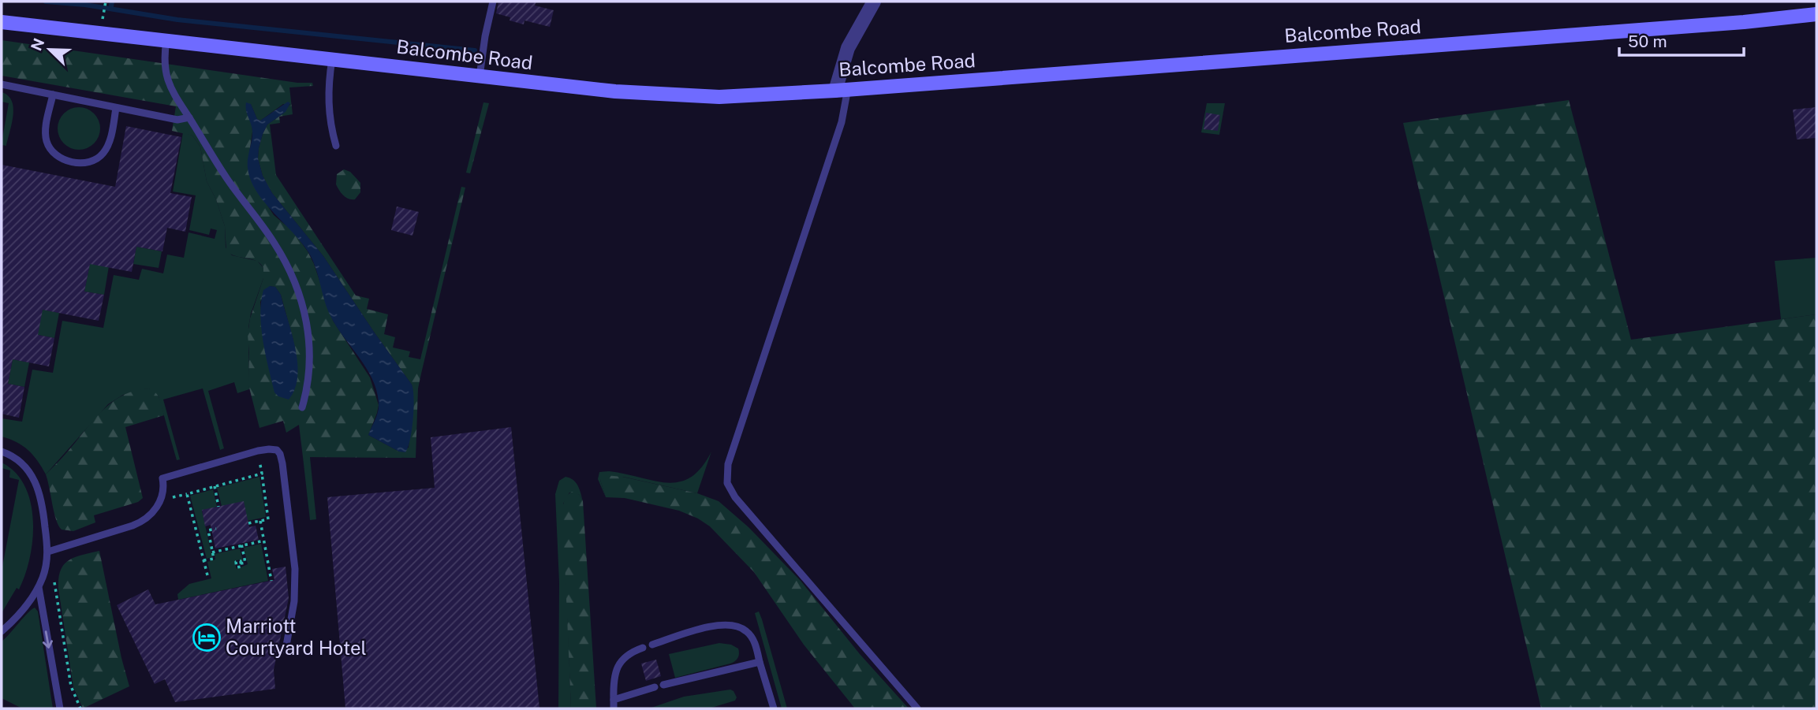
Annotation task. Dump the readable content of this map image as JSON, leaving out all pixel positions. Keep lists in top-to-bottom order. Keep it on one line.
{"streets":{"main road":["Balcombe Road"]},"places":{"hotel":["Marriott Courtyard Hotel"]},"scale_bar":"50 m","north":"top left"}
